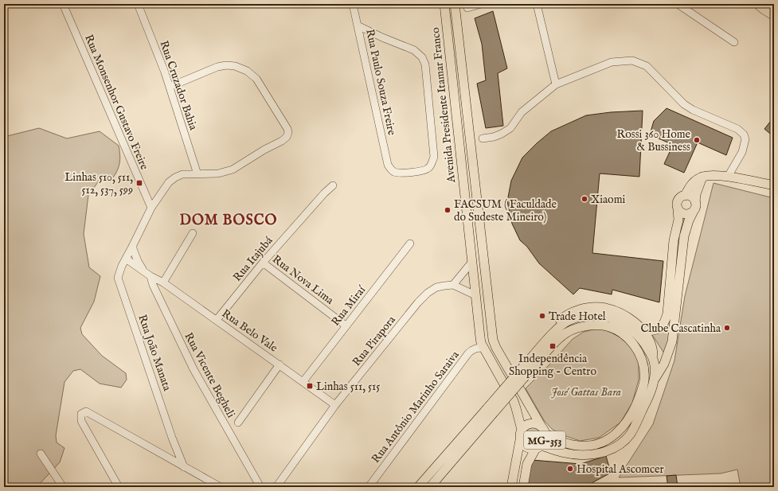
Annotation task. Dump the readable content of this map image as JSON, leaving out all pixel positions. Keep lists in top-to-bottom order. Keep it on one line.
{"streets":{"main road":["Avenida Presidente Itamar Franco","MG-353"],"street":["Rua Paulo Souza Freire","Rua Cruzador Bahia","Rua Monsenhor Gustavo Freire","Rua Itajubá","Rua Nova Lima","Rua Miraí","Rua Belo Vale","Rua Pirapora","Rua João Manata","Rua Vicente Begheli","Rua Antônio Marinho Saraiva"]},"crossings":[["Rua Cruzador Bahia","Rua João Manata"],["Rua Monsenhor Gustavo Freire","Rua João Manata"],["Avenida Presidente Itamar Franco","Rua Antônio Marinho Saraiva"],["Avenida Presidente Itamar Franco","MG-353"],["Rua Itajubá","Rua Nova Lima"],["Rua Itajubá","Rua Belo Vale"],["Rua Nova Lima","Rua Miraí"],["Rua Miraí","Rua Belo Vale"],["Rua Belo Vale","Rua Pirapora"],["Rua Belo Vale","Rua Vicente Begheli"],["Rua João Manata","Rua Vicente Begheli"]],"districts":["DOM BOSCO"],"parks":["José Gattas Bara"],"places":{"other":["Rossi 360 Home & Bussiness","Xiaomi","FACSUM ( Faculdade do Sudeste Mineiro)","Trade Hotel","Clube Cascatinha","Hospital Ascomcer"],"transit":["Linhas 510, 511, 512, 537, 599","Independência Shopping - Centro","Linhas 511, 515"]}}
